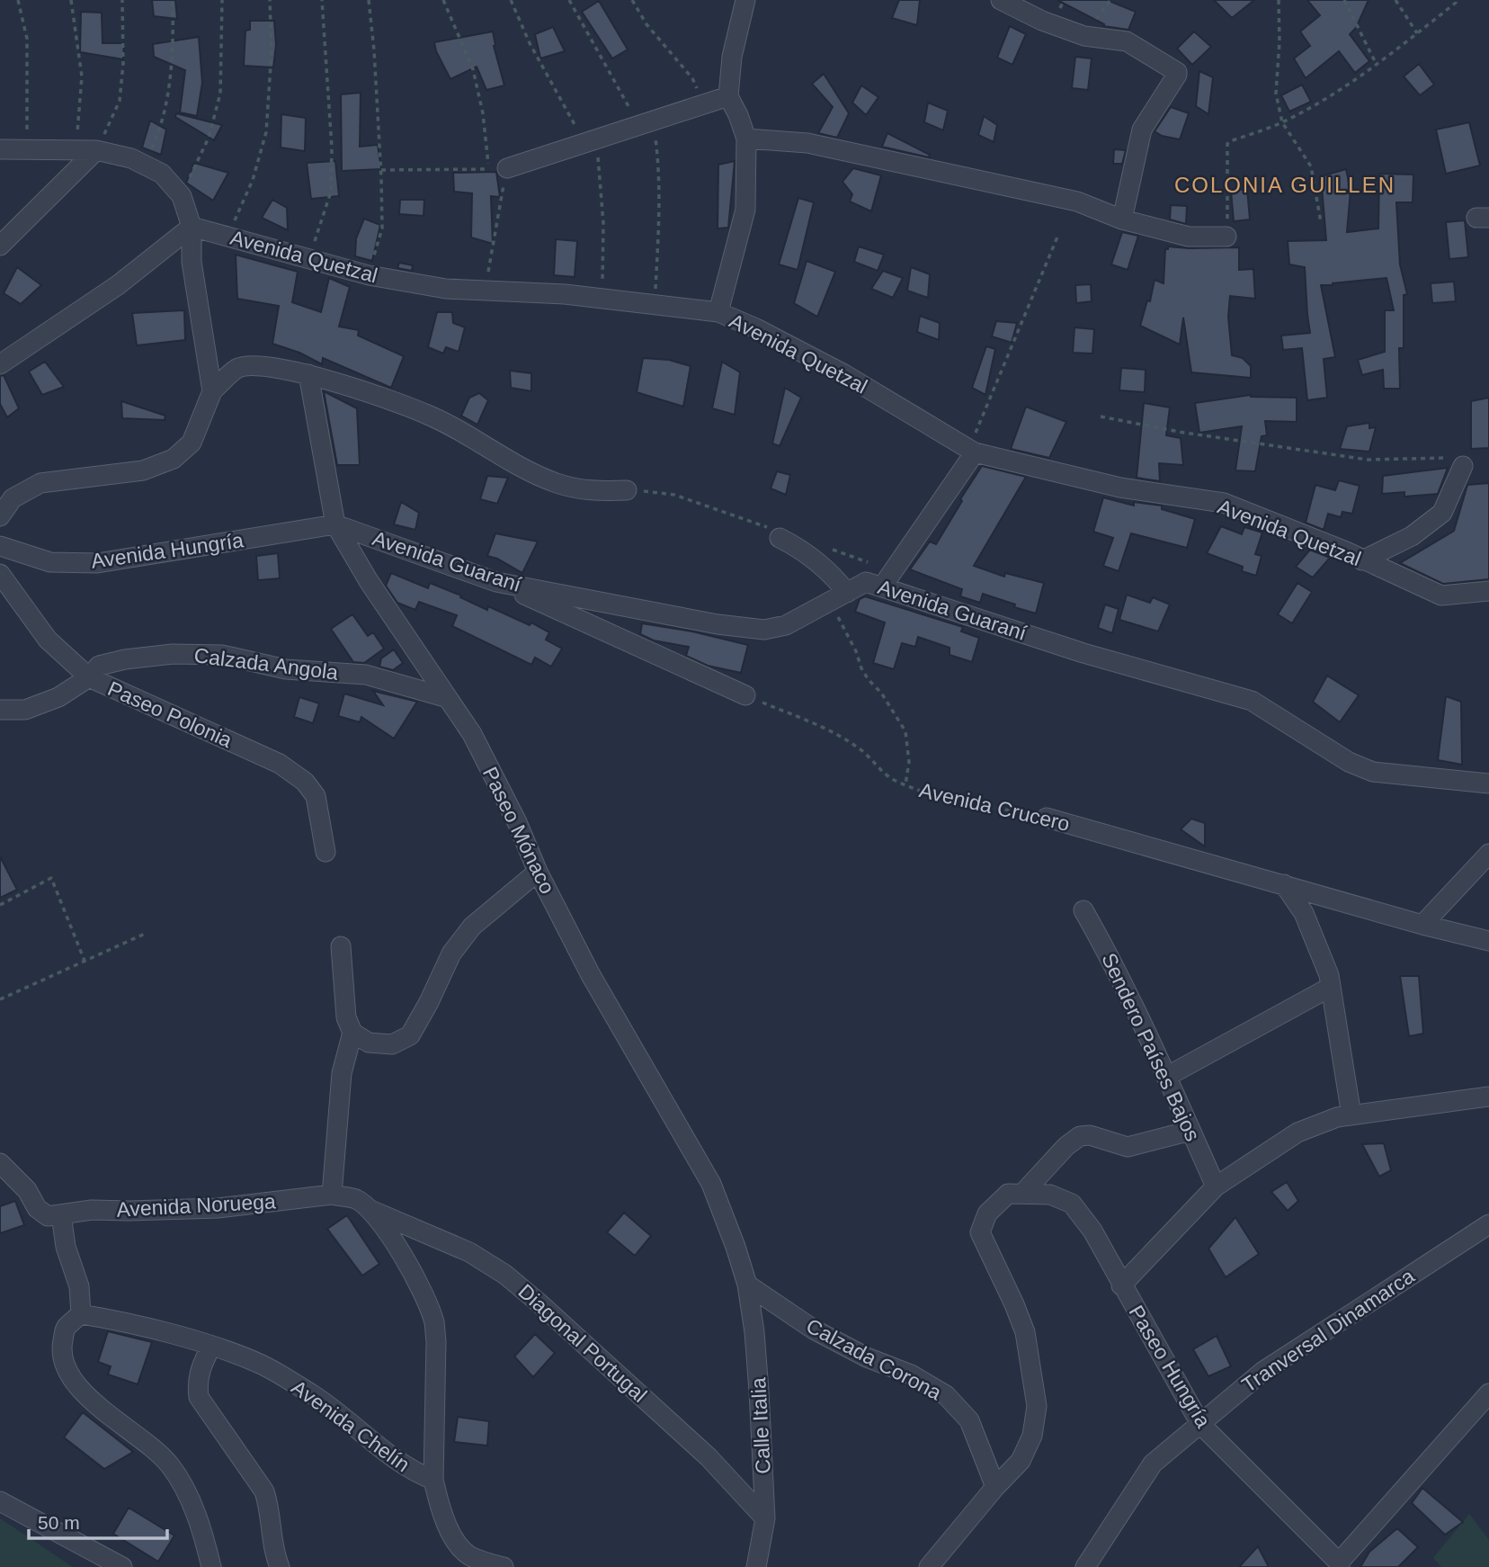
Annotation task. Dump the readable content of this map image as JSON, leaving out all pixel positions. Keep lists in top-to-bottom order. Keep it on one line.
{"streets":{"street":["Avenida Quetzal","Avenida Hungría","Avenida Guaraní","Calzada Angola","Paseo Polonia","Avenida Crucero","Paseo Mónaco","Sendero Países Bajos","Avenida Noruega","Tranversal Dinamarca","Diagonal Portugal","Calzada Corona","Paseo Hungría","Avenida Chelín","Calle Italia"]},"crossings":[["Avenida Hungría","Avenida Guaraní"],["Avenida Hungría","Paseo Mónaco"],["Avenida Guaraní","Paseo Mónaco"],["Calzada Angola","Paseo Polonia"],["Calzada Angola","Paseo Mónaco"],["Paseo Mónaco","Calzada Corona"],["Paseo Mónaco","Calle Italia"],["Tranversal Dinamarca","Paseo Hungría"],["Diagonal Portugal","Calle Italia"],["Calzada Corona","Calle Italia"]],"districts":["COLONIA GUILLEN"],"scale_bar":"50 m"}
